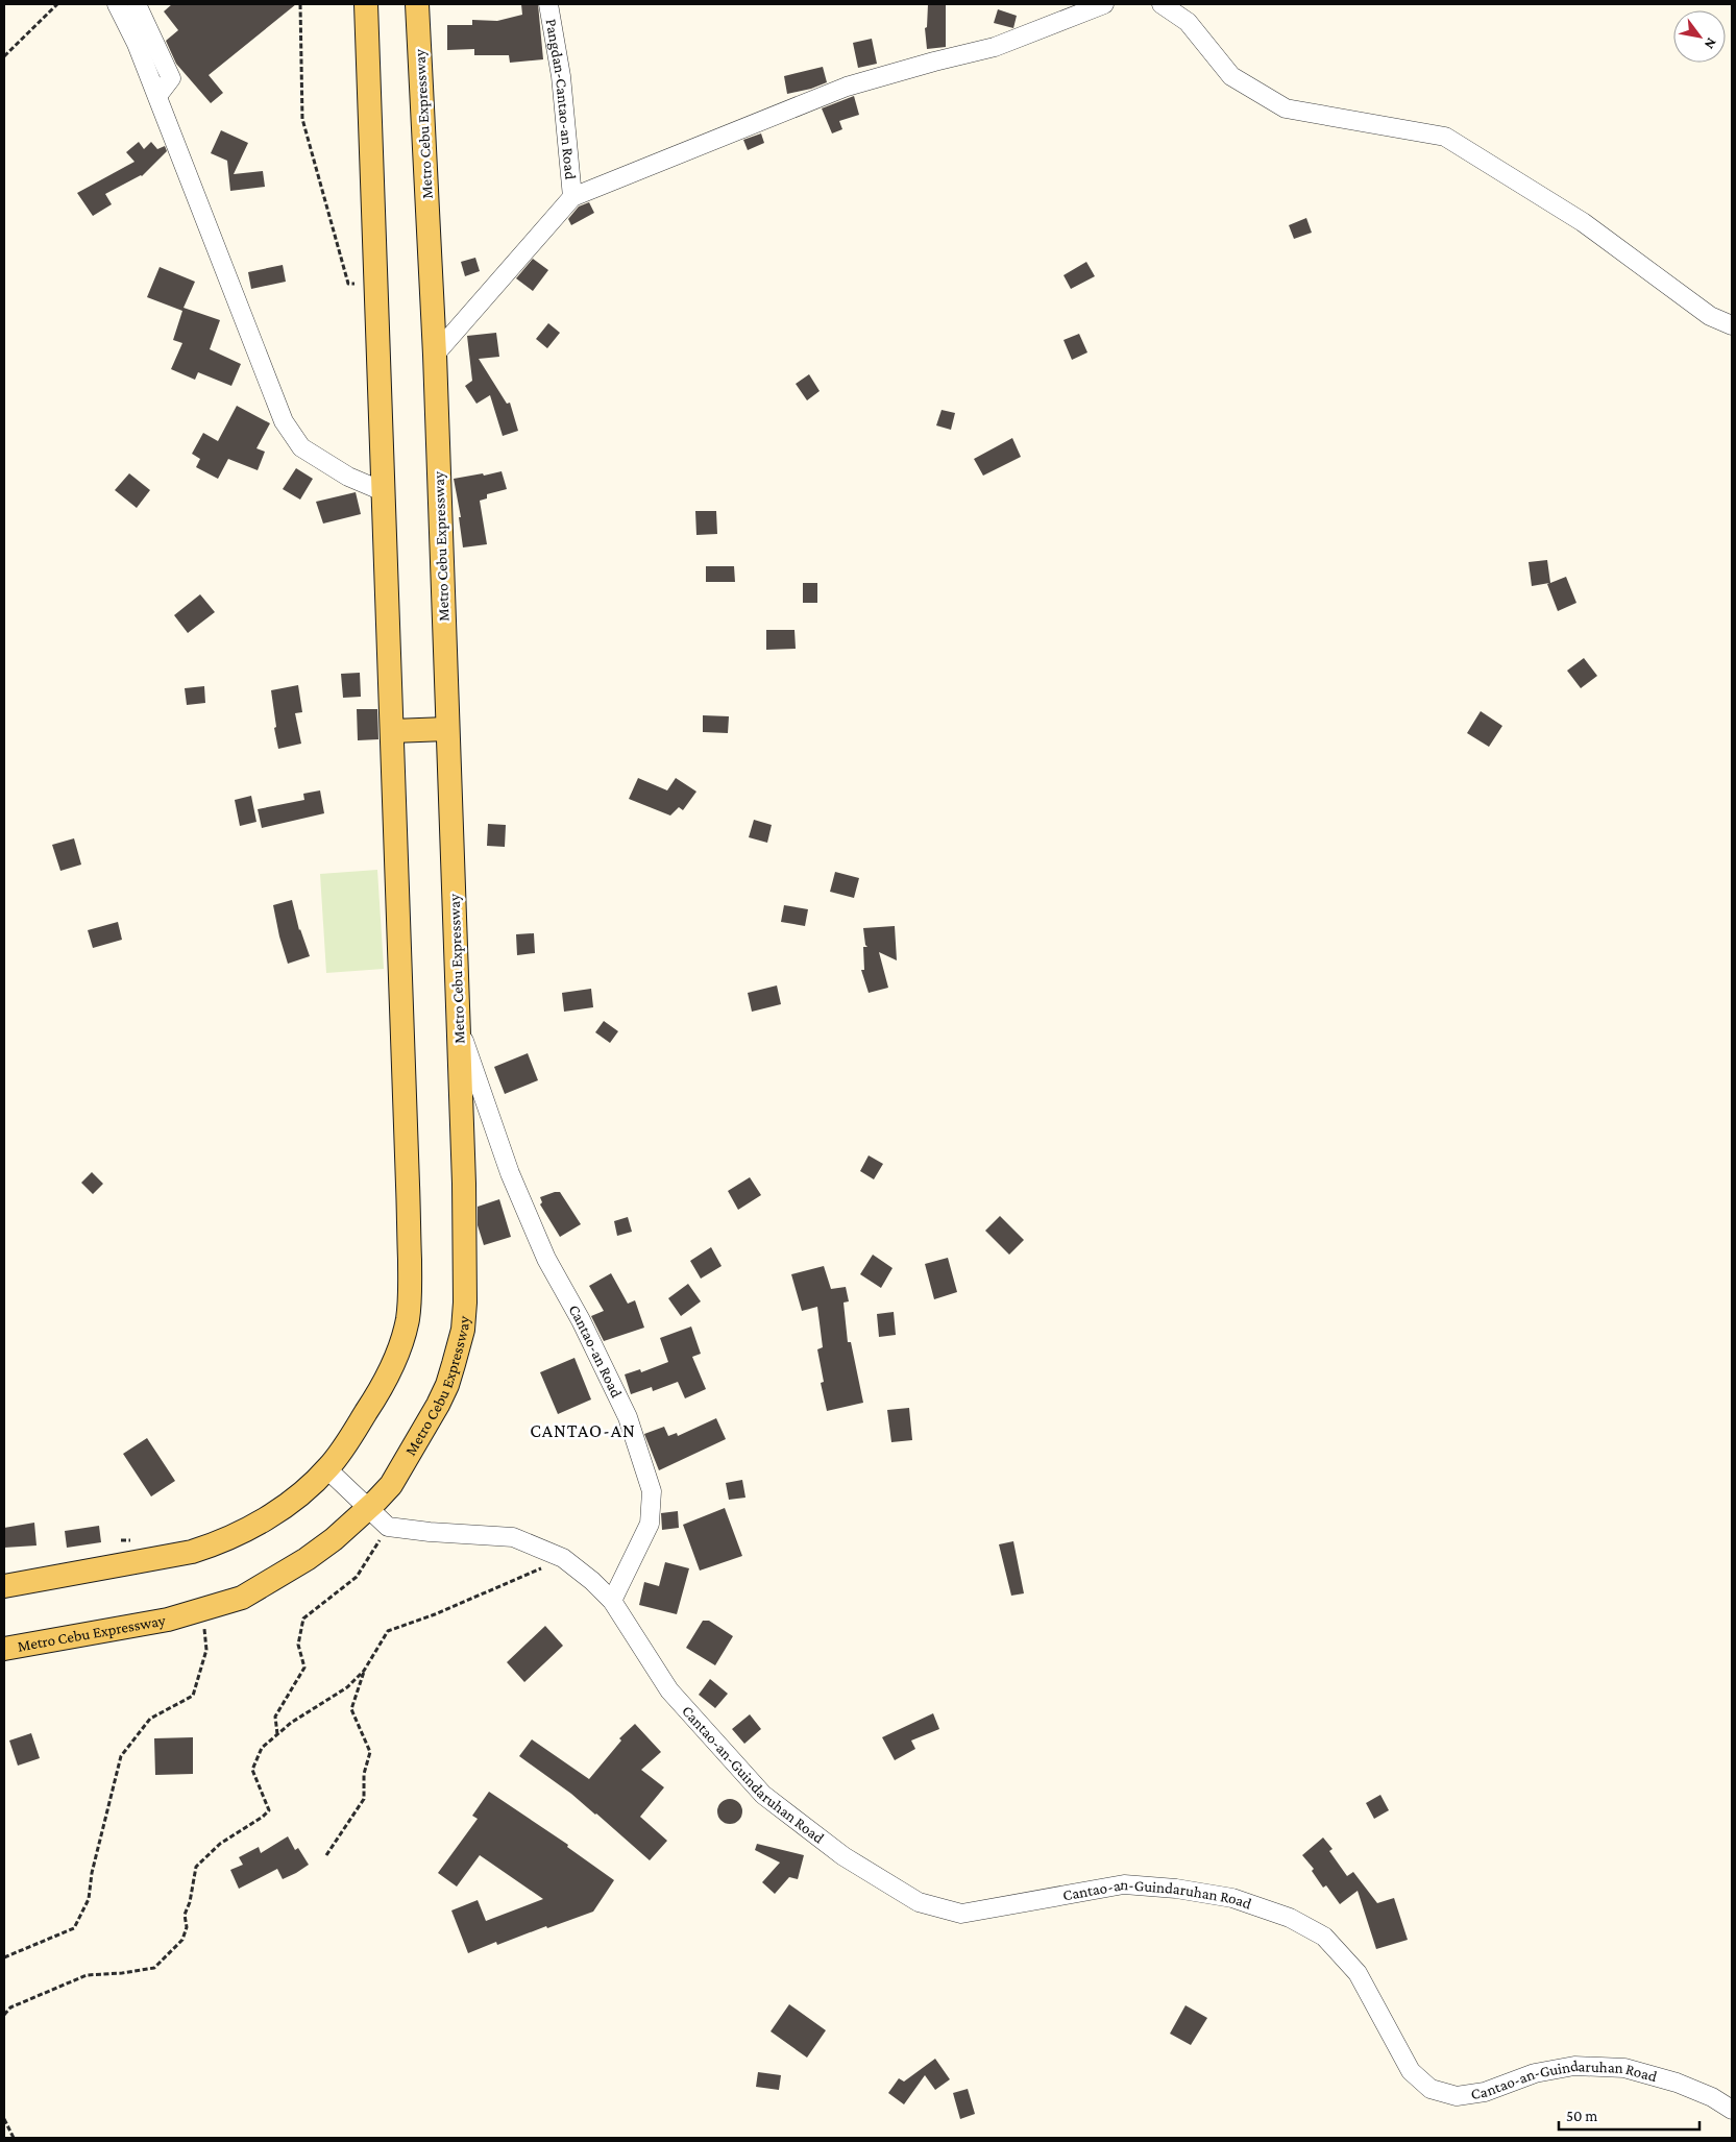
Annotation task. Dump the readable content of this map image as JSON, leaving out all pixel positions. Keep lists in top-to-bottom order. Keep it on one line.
{"streets":{"main road":["Metro Cebu Expressway"],"street":["Pangdan-Cantao-an Road","Cantao-an Road","Cantao-an-Guindaruhan Road"]},"crossings":[["Metro Cebu Expressway","Cantao-an Road"],["Cantao-an Road","Cantao-an-Guindaruhan Road"]],"districts":["CANTAO-AN"],"scale_bar":"50 m","north":"bottom right"}
